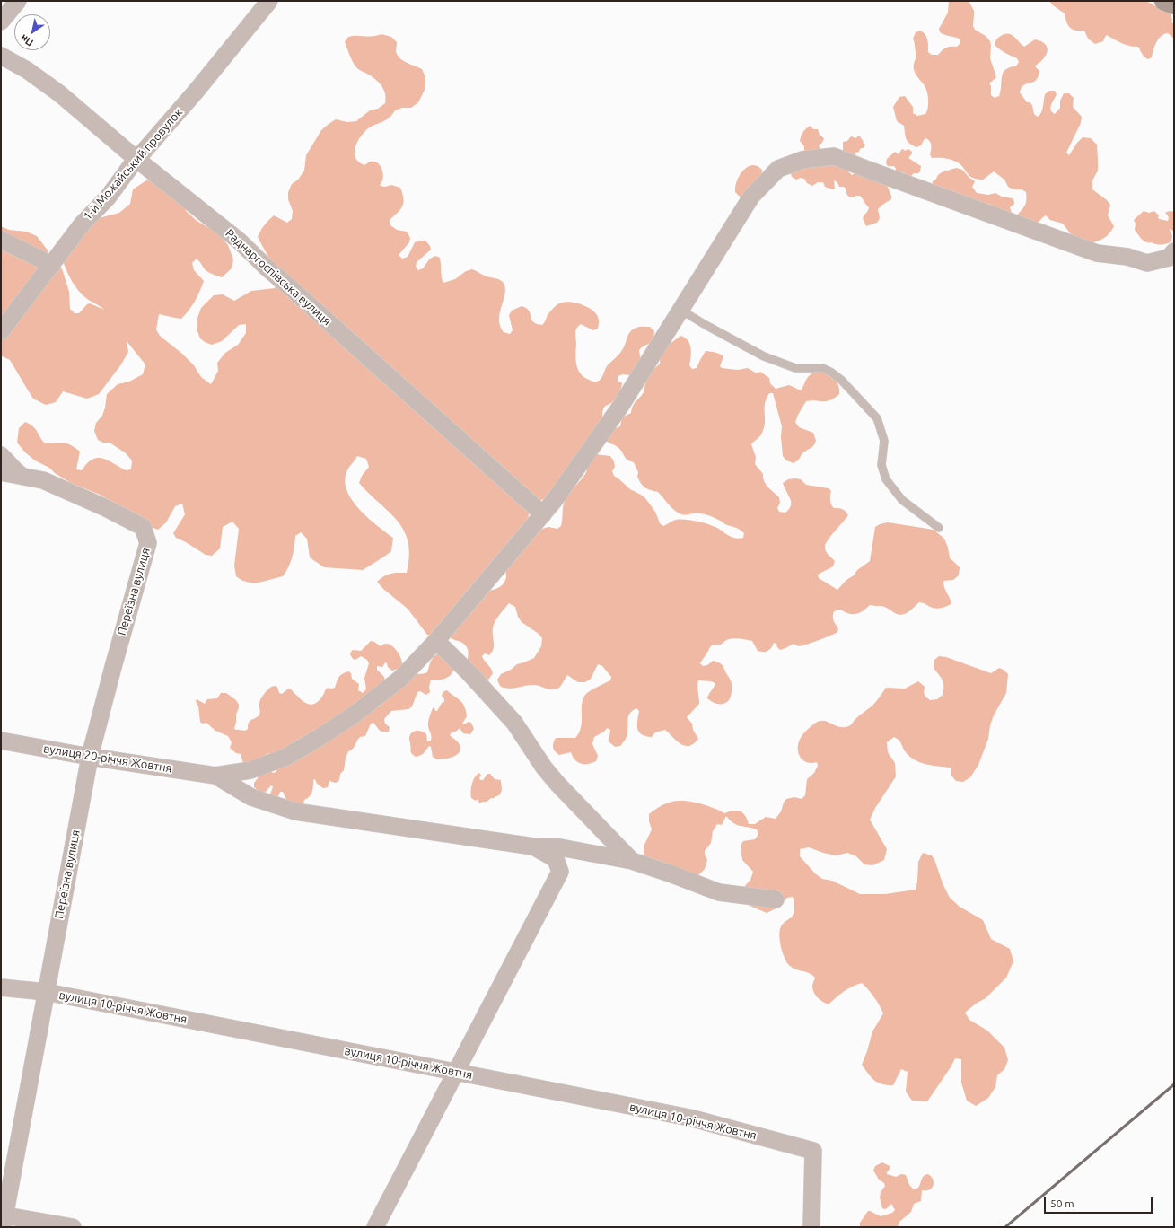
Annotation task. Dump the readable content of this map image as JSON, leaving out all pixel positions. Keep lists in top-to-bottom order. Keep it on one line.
{"streets":{"street":["1-й Можайський провулок","Раднаргоспівська вулиця","Переїзна вулиця","вулиця 20-річчя Жовтня","вулиця 10-річчя Жовтня"]},"crossings":[["1-й Можайський провулок","Раднаргоспівська вулиця"],["Переїзна вулиця","вулиця 20-річчя Жовтня"],["Переїзна вулиця","вулиця 10-річчя Жовтня"]],"scale_bar":"50 m","north":"bottom left"}
